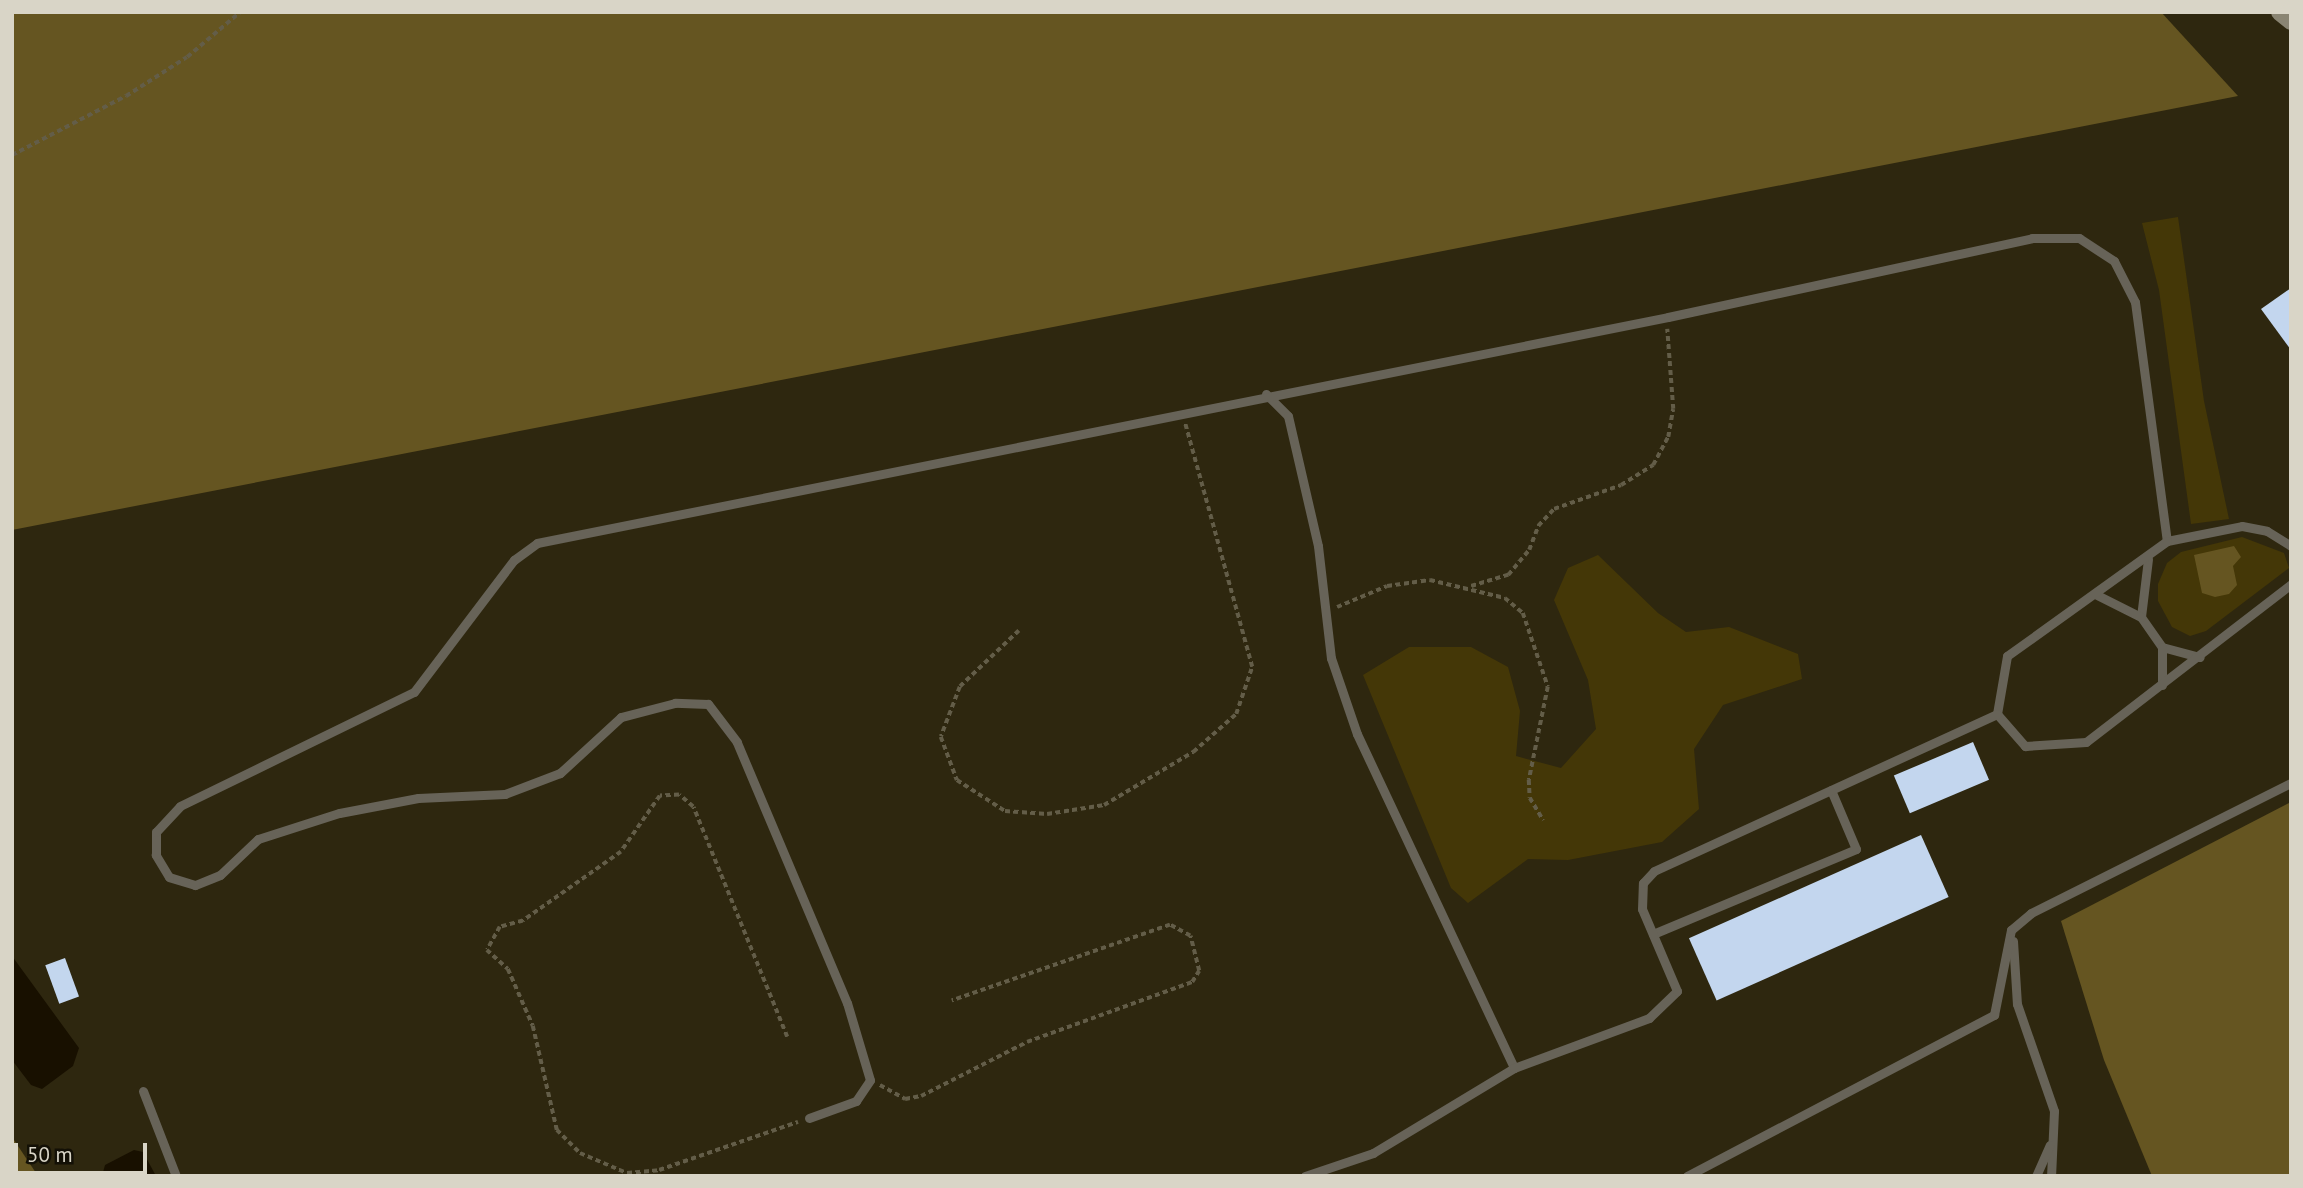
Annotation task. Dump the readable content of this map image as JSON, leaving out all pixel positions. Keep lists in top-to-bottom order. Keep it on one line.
{"scale_bar":"50 m"}
